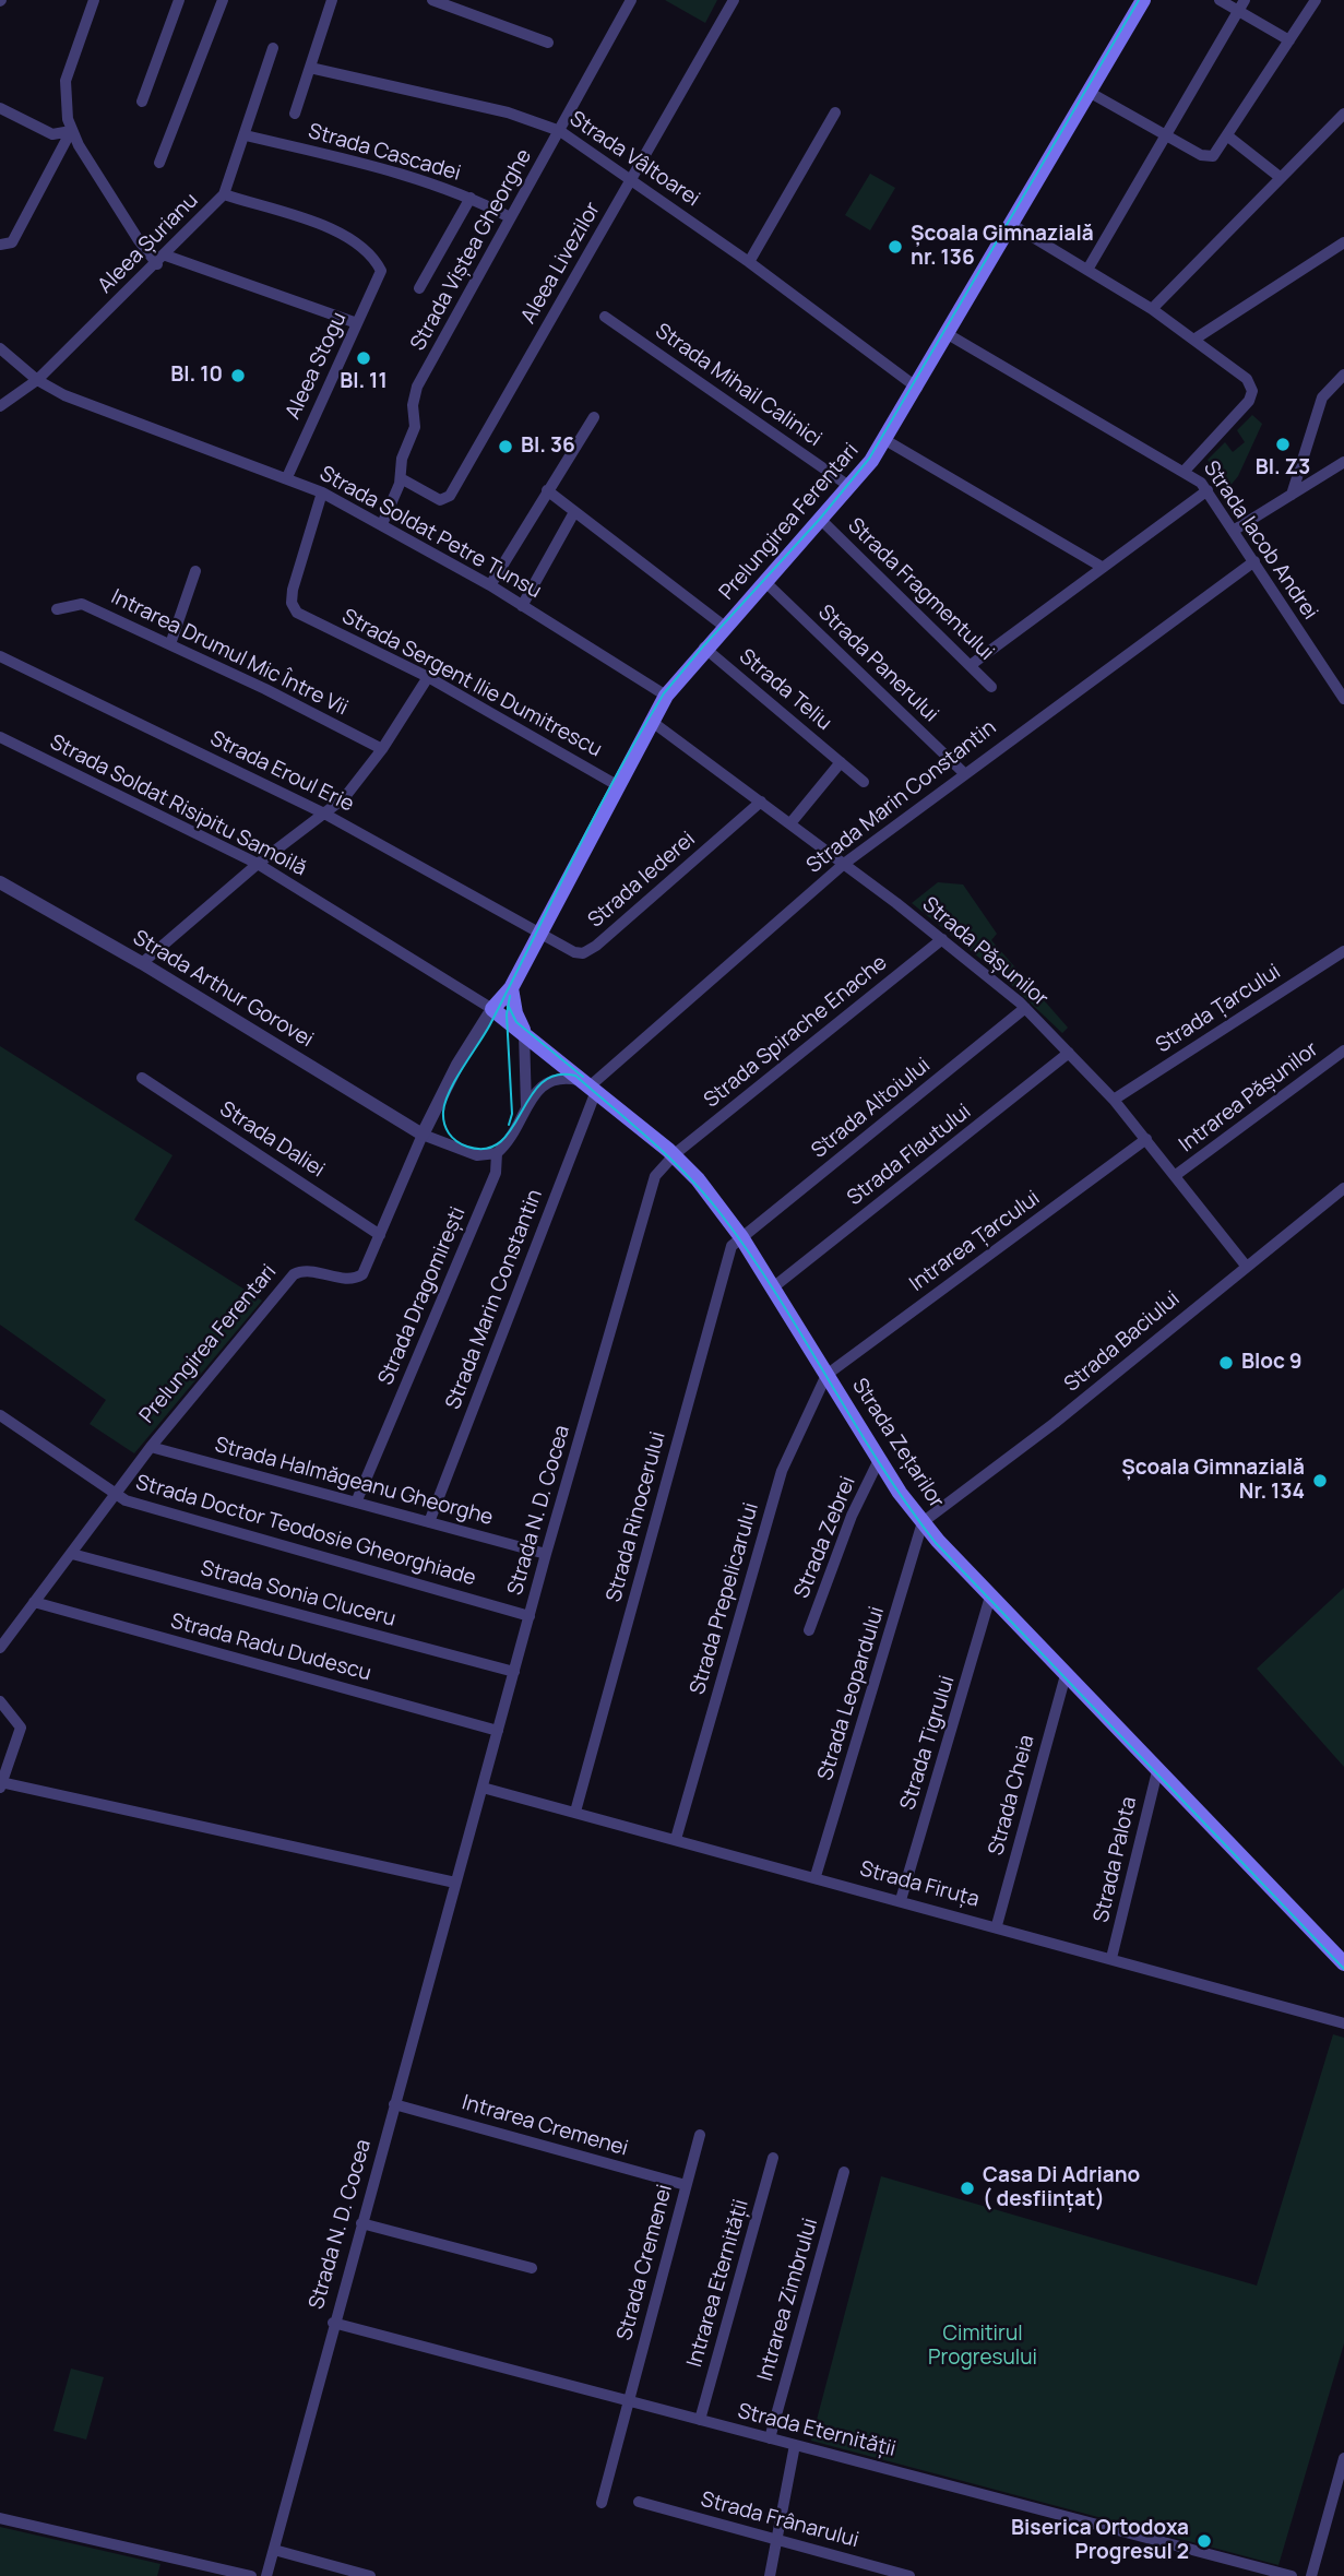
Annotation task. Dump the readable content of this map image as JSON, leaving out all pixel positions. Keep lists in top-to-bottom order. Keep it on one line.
{"streets":{"main road":["Prelungirea Ferentari","Strada Zețarilor"],"street":["Strada Cascadei","Strada Vâltoarei","Aleea Șurianu","Strada Viștea Gheorghe","Aleea Livezilor","Aleea Stogu","Strada Mihail Calinici","Strada Soldat Petre Tunsu","Strada Iacob Andrei","Strada Fragmentului","Intrarea Drumul Mic Între Vii","Strada Panerului","Strada Sergent Ilie Dumitrescu","Strada Teliu","Strada Eroul Erie","Strada Marin Constantin","Strada Soldat Risipitu Samoilă","Strada Iederei","Strada Pășunilor","Strada Arthur Gorovei","Strada Țarcului","Strada Spirache Enache","Intrarea Pășunilor","Strada Altoiului","Strada Daliei","Strada Flautului","Intrarea Țarcului","Strada Dragomirești","Strada Baciului","Strada Halmăgeanu Gheorghe","Strada N. D. Cocea","Strada Rinocerului","Strada Doctor Teodosie Gheorghiade","Strada Zebrei","Strada Sonia Cluceru","Strada Prepelicarului","Strada Radu Dudescu","Strada Leopardului","Strada Tigrului","Strada Cheia","Strada Palota","Strada Firuța","Intrarea Cremenei","Strada Cremenei","Intrarea Eternității","Intrarea Zimbrului","Strada Eternității","Strada Frânarului"]},"crossings":[["Strada Cascadei","Strada Viștea Gheorghe"],["Strada Vâltoarei","Strada Viștea Gheorghe"],["Strada Vâltoarei","Aleea Livezilor"],["Strada Vâltoarei","Prelungirea Ferentari"],["Aleea Șurianu","Aleea Stogu"],["Aleea Șurianu","Strada Soldat Petre Tunsu"],["Strada Viștea Gheorghe","Aleea Livezilor"],["Strada Viștea Gheorghe","Strada Soldat Petre Tunsu"],["Aleea Stogu","Strada Soldat Petre Tunsu"],["Strada Mihail Calinici","Prelungirea Ferentari"],["Prelungirea Ferentari","Strada Soldat Petre Tunsu"],["Prelungirea Ferentari","Strada Iacob Andrei"],["Prelungirea Ferentari","Strada Fragmentului"],["Prelungirea Ferentari","Strada Panerului"],["Prelungirea Ferentari","Strada Sergent Ilie Dumitrescu"],["Prelungirea Ferentari","Strada Teliu"],["Prelungirea Ferentari","Strada Eroul Erie"],["Prelungirea Ferentari","Strada Soldat Risipitu Samoilă"],["Prelungirea Ferentari","Strada Iederei"],["Prelungirea Ferentari","Strada Pășunilor"],["Prelungirea Ferentari","Strada Arthur Gorovei"],["Prelungirea Ferentari","Strada Daliei"],["Prelungirea Ferentari","Strada Zețarilor"],["Prelungirea Ferentari","Strada Halmăgeanu Gheorghe"],["Prelungirea Ferentari","Strada Doctor Teodosie Gheorghiade"],["Prelungirea Ferentari","Strada Sonia Cluceru"],["Prelungirea Ferentari","Strada Radu Dudescu"],["Strada Soldat Petre Tunsu","Strada Sergent Ilie Dumitrescu"],["Strada Iacob Andrei","Strada Marin Constantin"],["Strada Panerului","Strada Marin Constantin"],["Strada Eroul Erie","Strada Iederei"],["Strada Marin Constantin","Strada Pășunilor"],["Strada Marin Constantin","Strada Dragomirești"],["Strada Marin Constantin","Strada Zețarilor"],["Strada Marin Constantin","Strada Halmăgeanu Gheorghe"],["Strada Soldat Risipitu Samoilă","Strada Zețarilor"],["Strada Iederei","Strada Pășunilor"],["Strada Pășunilor","Strada Țarcului"],["Strada Pășunilor","Strada Spirache Enache"],["Strada Pășunilor","Intrarea Pășunilor"],["Strada Pășunilor","Strada Altoiului"],["Strada Pășunilor","Strada Flautului"],["Strada Pășunilor","Intrarea Țarcului"],["Strada Pășunilor","Strada Baciului"],["Strada Spirache Enache","Strada Zețarilor"],["Strada Spirache Enache","Strada N. D. Cocea"],["Strada Altoiului","Strada Zețarilor"],["Strada Altoiului","Strada Rinocerului"],["Strada Flautului","Strada Zețarilor"],["Intrarea Țarcului","Strada Zețarilor"],["Intrarea Țarcului","Strada Prepelicarului"],["Strada Dragomirești","Strada Zețarilor"],["Strada Dragomirești","Strada Halmăgeanu Gheorghe"],["Strada Baciului","Strada Zețarilor"],["Strada Baciului","Strada Leopardului"],["Strada Zețarilor","Strada N. D. Cocea"],["Strada Zețarilor","Strada Rinocerului"],["Strada Zețarilor","Strada Zebrei"],["Strada Zețarilor","Strada Prepelicarului"],["Strada Zețarilor","Strada Leopardului"],["Strada Zețarilor","Strada Tigrului"],["Strada Zețarilor","Strada Cheia"],["Strada Zețarilor","Strada Palota"],["Strada Halmăgeanu Gheorghe","Strada N. D. Cocea"],["Strada N. D. Cocea","Strada Doctor Teodosie Gheorghiade"],["Strada N. D. Cocea","Strada Sonia Cluceru"],["Strada N. D. Cocea","Strada Radu Dudescu"],["Strada N. D. Cocea","Strada Firuța"],["Strada N. D. Cocea","Intrarea Cremenei"],["Strada N. D. Cocea","Strada Eternității"],["Strada Rinocerului","Strada Firuța"],["Strada Prepelicarului","Strada Firuța"],["Strada Leopardului","Strada Firuța"],["Strada Tigrului","Strada Firuța"],["Strada Cheia","Strada Firuța"],["Strada Palota","Strada Firuța"],["Intrarea Cremenei","Strada Cremenei"],["Strada Cremenei","Strada Eternității"],["Intrarea Eternității","Strada Eternității"],["Intrarea Zimbrului","Strada Eternității"]],"parks":["Cimitirul Progresului"],"places":["Școala Gimnazială nr. 136","Bl. 11","Bl. 10","Bl. Z3","Bl. 36","Bloc 9","Școala Gimnazială Nr. 134","Casa Di Adriano ( desființat)","Biserica Ortodoxa Progresul 2"]}
